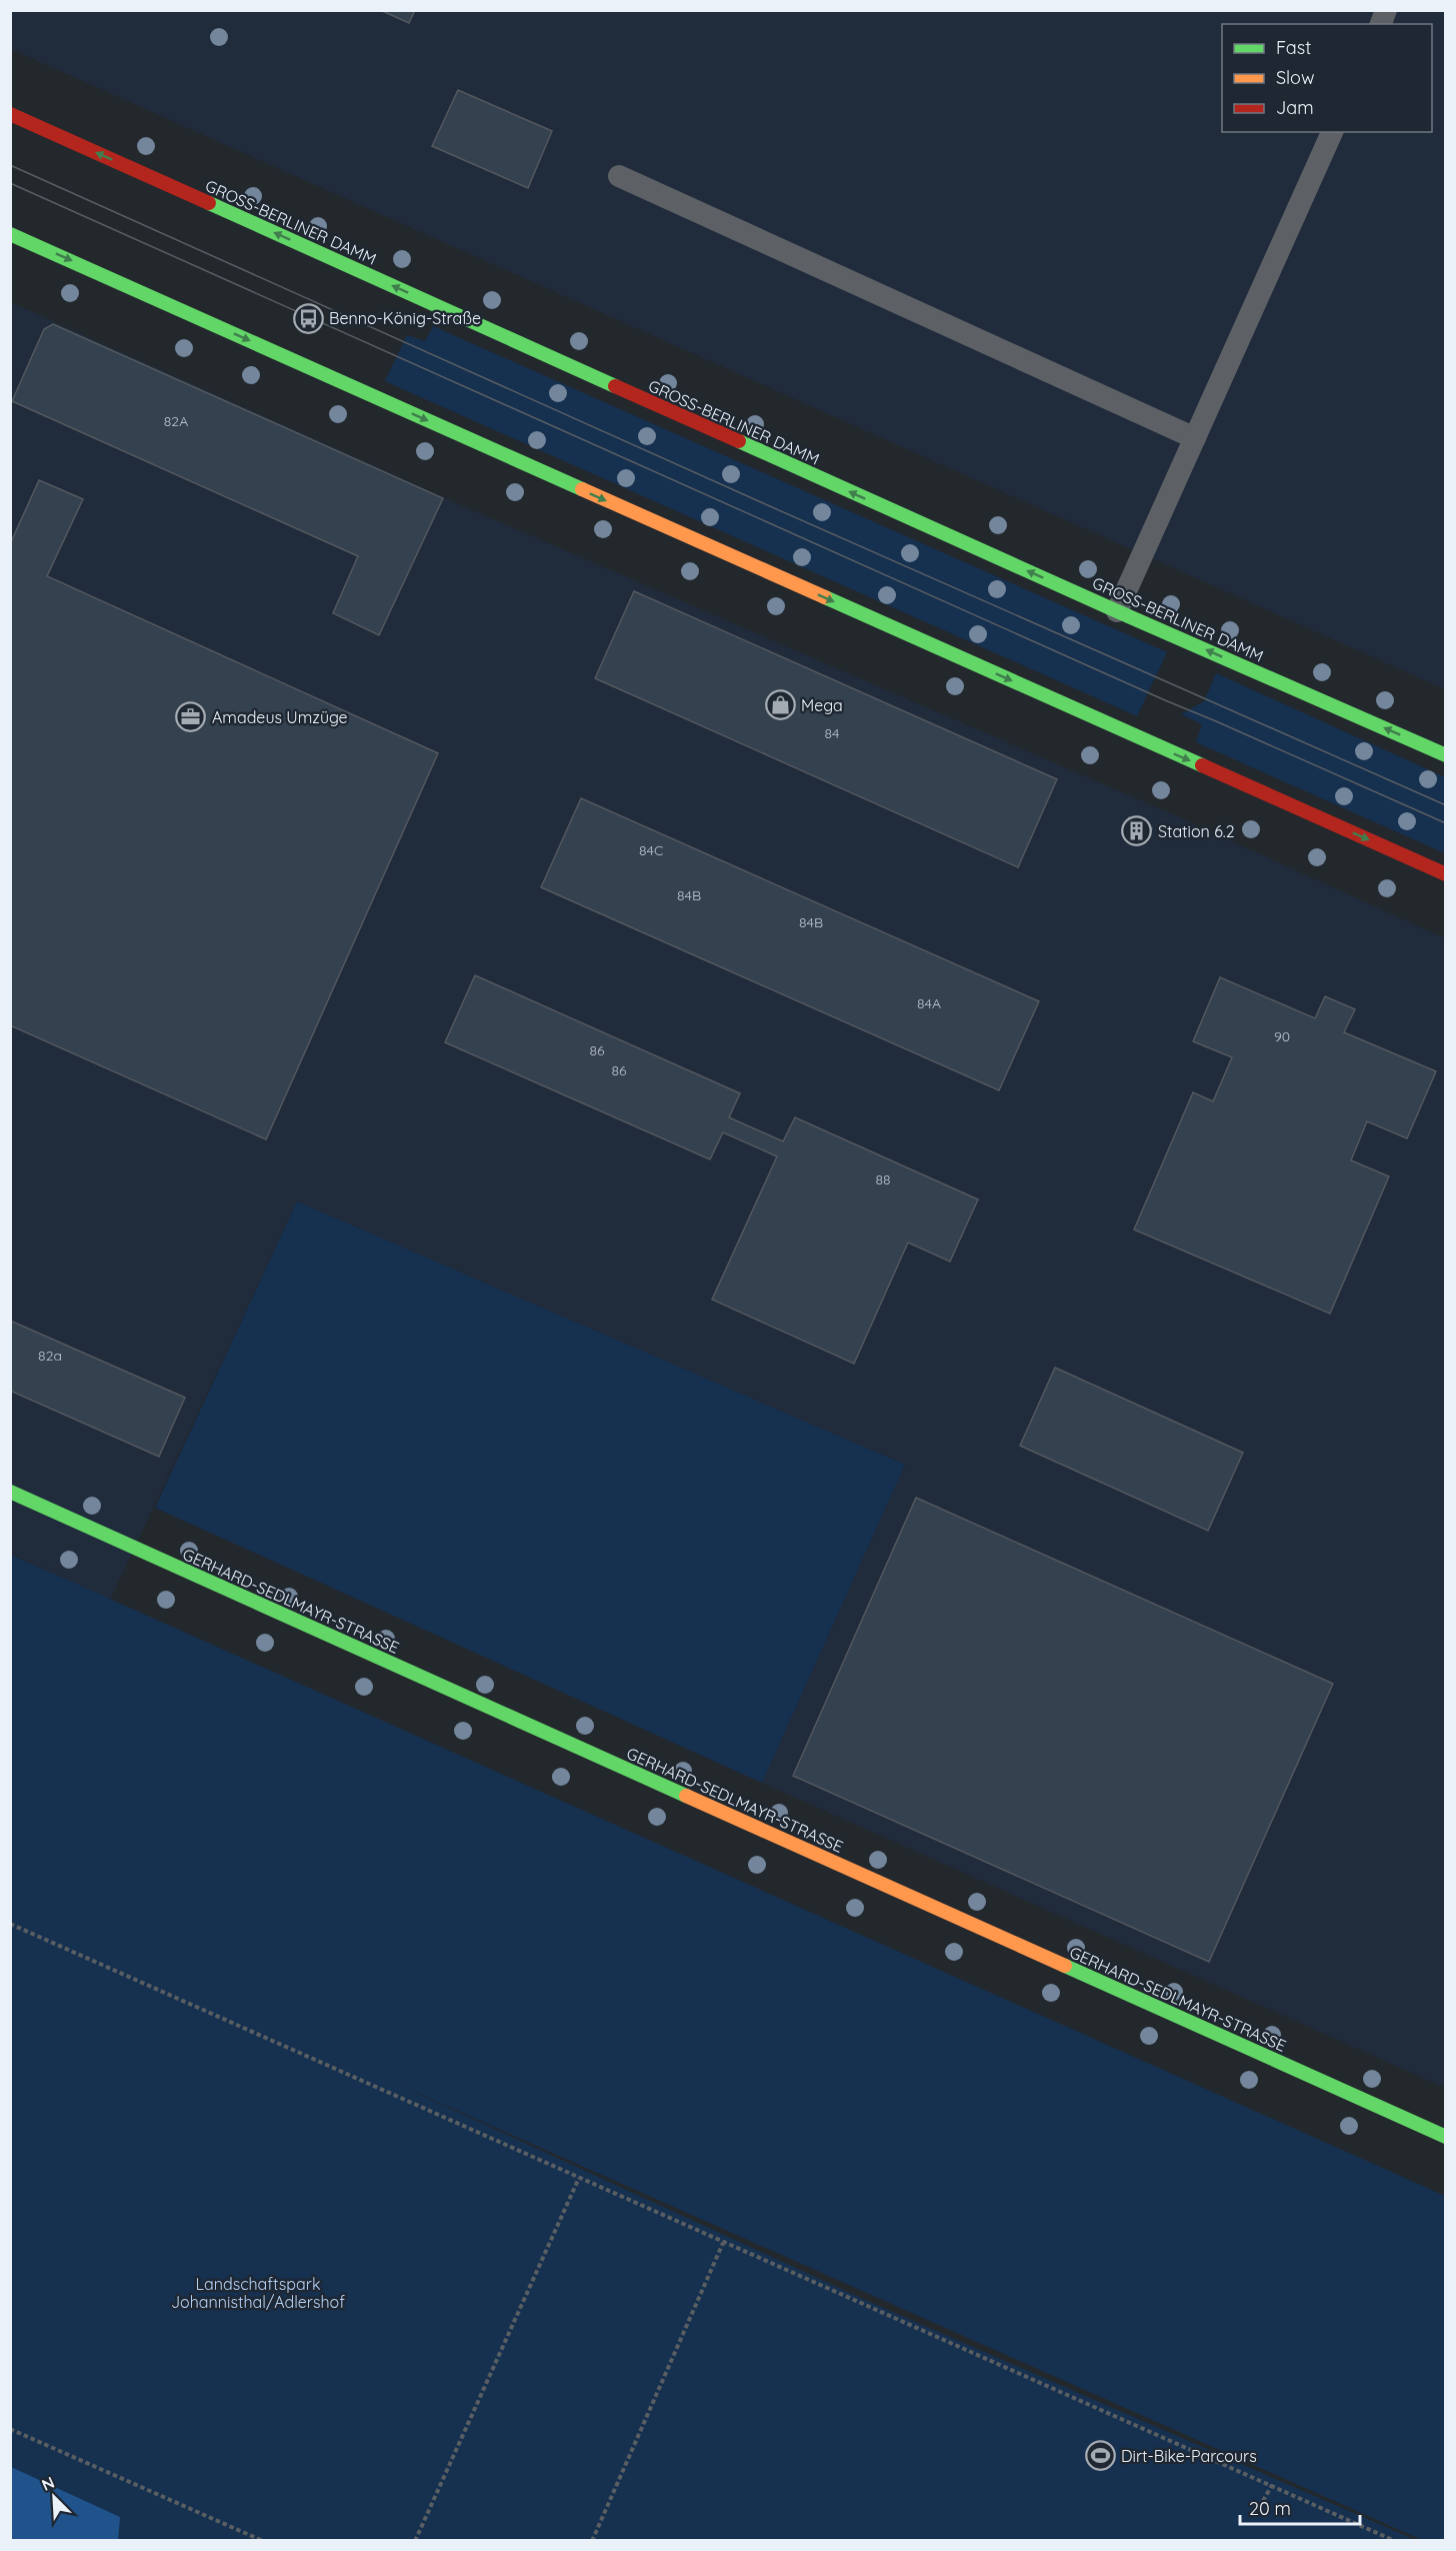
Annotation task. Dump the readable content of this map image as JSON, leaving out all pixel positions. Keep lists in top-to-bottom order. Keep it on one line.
{"streets":{"main road":["GROSS-BERLINER DAMM","GERHARD-SEDLMAYR-STRASSE"]},"parks":["Landschaftspark Johannisthal/Adlershof"],"places":{"bus stop":["Benno-König-Straße"],"shop":["Mega"],"office":["Amadeus Umzüge"],"building":["Station 6.2"],"sports":["Dirt-Bike-Parcours"]},"house_numbers":["82A","84","84C","84B","84B","84A","90","86","86","88","82a"],"legend":["Fast","Slow","Jam"],"scale_bar":"20 m","north":"top left"}
